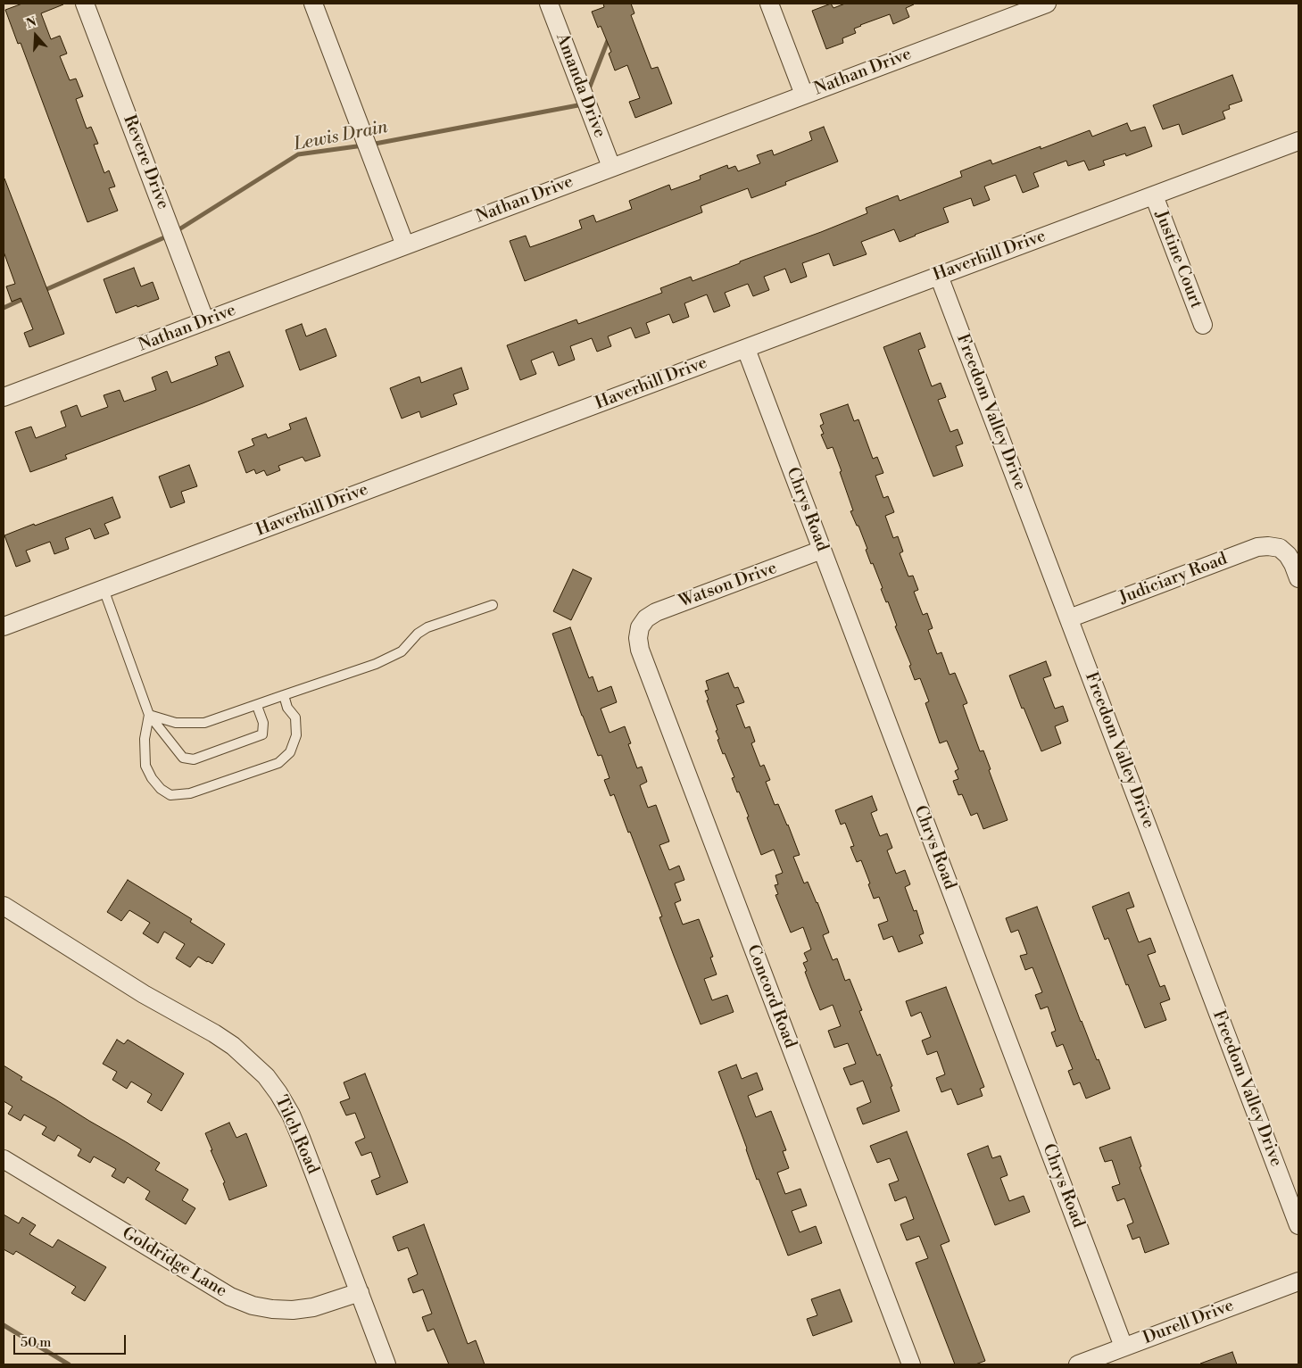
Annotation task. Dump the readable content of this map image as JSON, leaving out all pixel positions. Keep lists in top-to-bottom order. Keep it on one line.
{"streets":{"street":["Nathan Drive","Amanda Drive","Revere Drive","Haverhill Drive","Justine Court","Freedom Valley Drive","Chrys Road","Judiciary Road","Watson Drive","Concord Road","Tilch Road","Goldridge Lane","Durell Drive"]},"crossings":[["Nathan Drive","Amanda Drive"],["Nathan Drive","Revere Drive"],["Haverhill Drive","Justine Court"],["Haverhill Drive","Freedom Valley Drive"],["Haverhill Drive","Chrys Road"],["Freedom Valley Drive","Judiciary Road"],["Chrys Road","Watson Drive"],["Chrys Road","Durell Drive"],["Watson Drive","Concord Road"],["Tilch Road","Goldridge Lane"]],"water":["Lewis Drain"],"scale_bar":"50 m","north":"top"}
